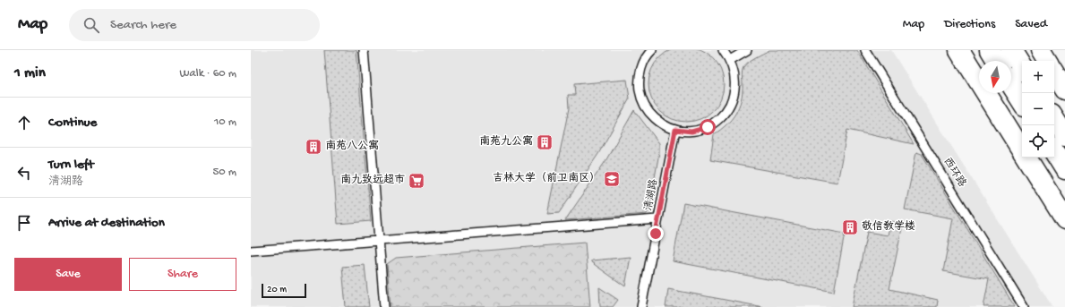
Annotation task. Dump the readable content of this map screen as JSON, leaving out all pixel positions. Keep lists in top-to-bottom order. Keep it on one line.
{"streets":{"lane":["西环路","清湖路"]},"places":{"building":["南苑九公寓","南苑八公寓","敬信教学楼"],"school or university":["吉林大学（前卫南区）"],"supermarket":["南九致远超市"]},"scale_bar":"20 m","north":"bottom","page":{"header":"Map","search":"Search here","nav":["Map","Directions","Saved"],"heading":["1 min","Walk · 60 m"],"map_buttons":["+","−"],"list":[["Continue","10 m"],["Turn left","清湖路","50 m"],"Arrive at destination"],"buttons":["Save","Share"],"scale":"20 m"}}
